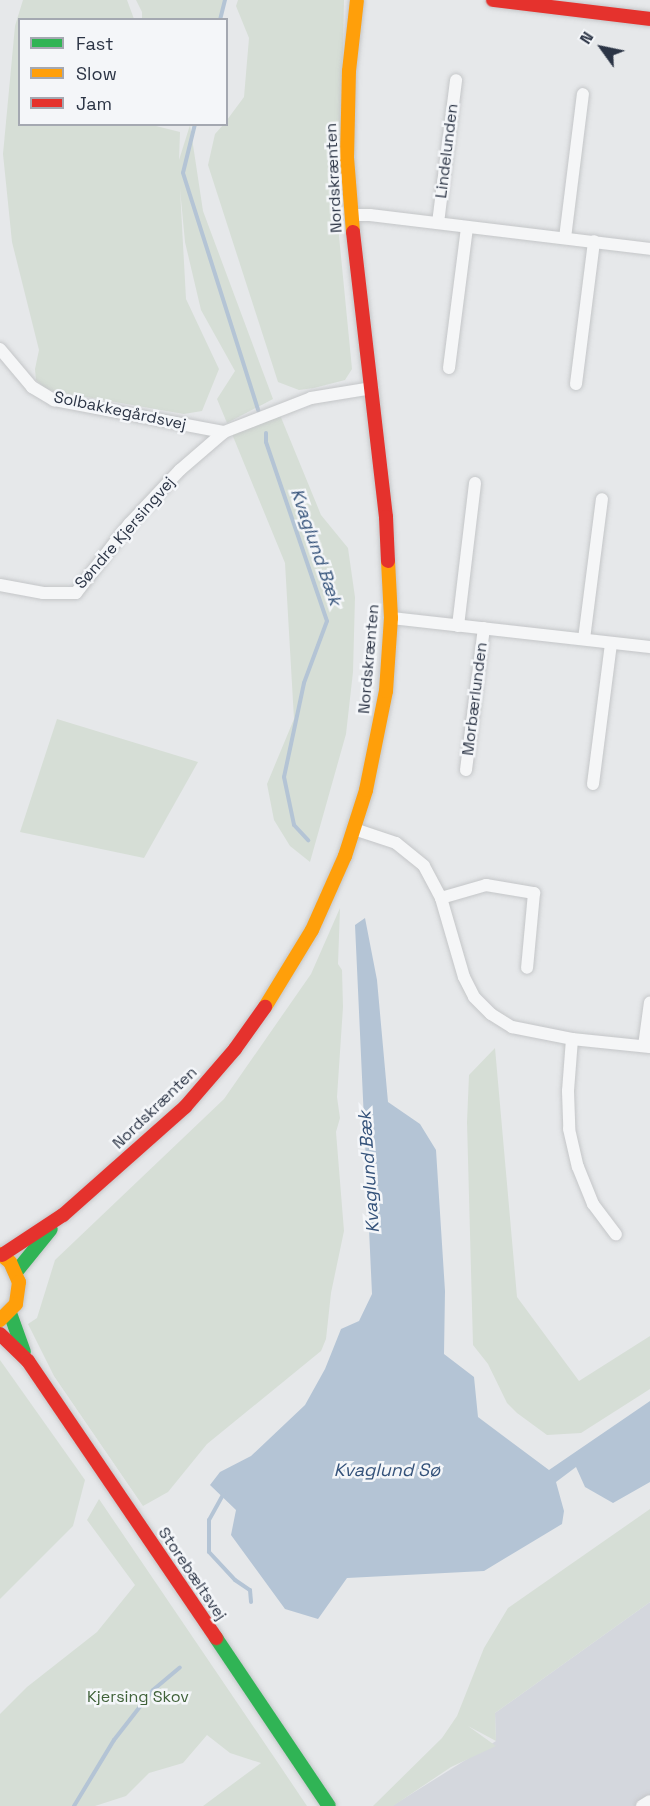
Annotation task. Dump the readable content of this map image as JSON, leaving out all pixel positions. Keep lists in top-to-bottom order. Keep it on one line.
{"streets":{"street":["Lindelunden","Nordskrænten","Solbakkegårdsvej","Søndre Kjersingvej","Morbærlunden","Storebæltsvej"]},"crossings":[["Nordskrænten","Søndre Kjersingvej"],["Nordskrænten","Morbærlunden"],["Solbakkegårdsvej","Søndre Kjersingvej"]],"water":["Kvaglund Bæk","Kvaglund Sø"],"parks":["Kjersing Skov"],"legend":["Fast","Slow","Jam"],"north":"top left"}
